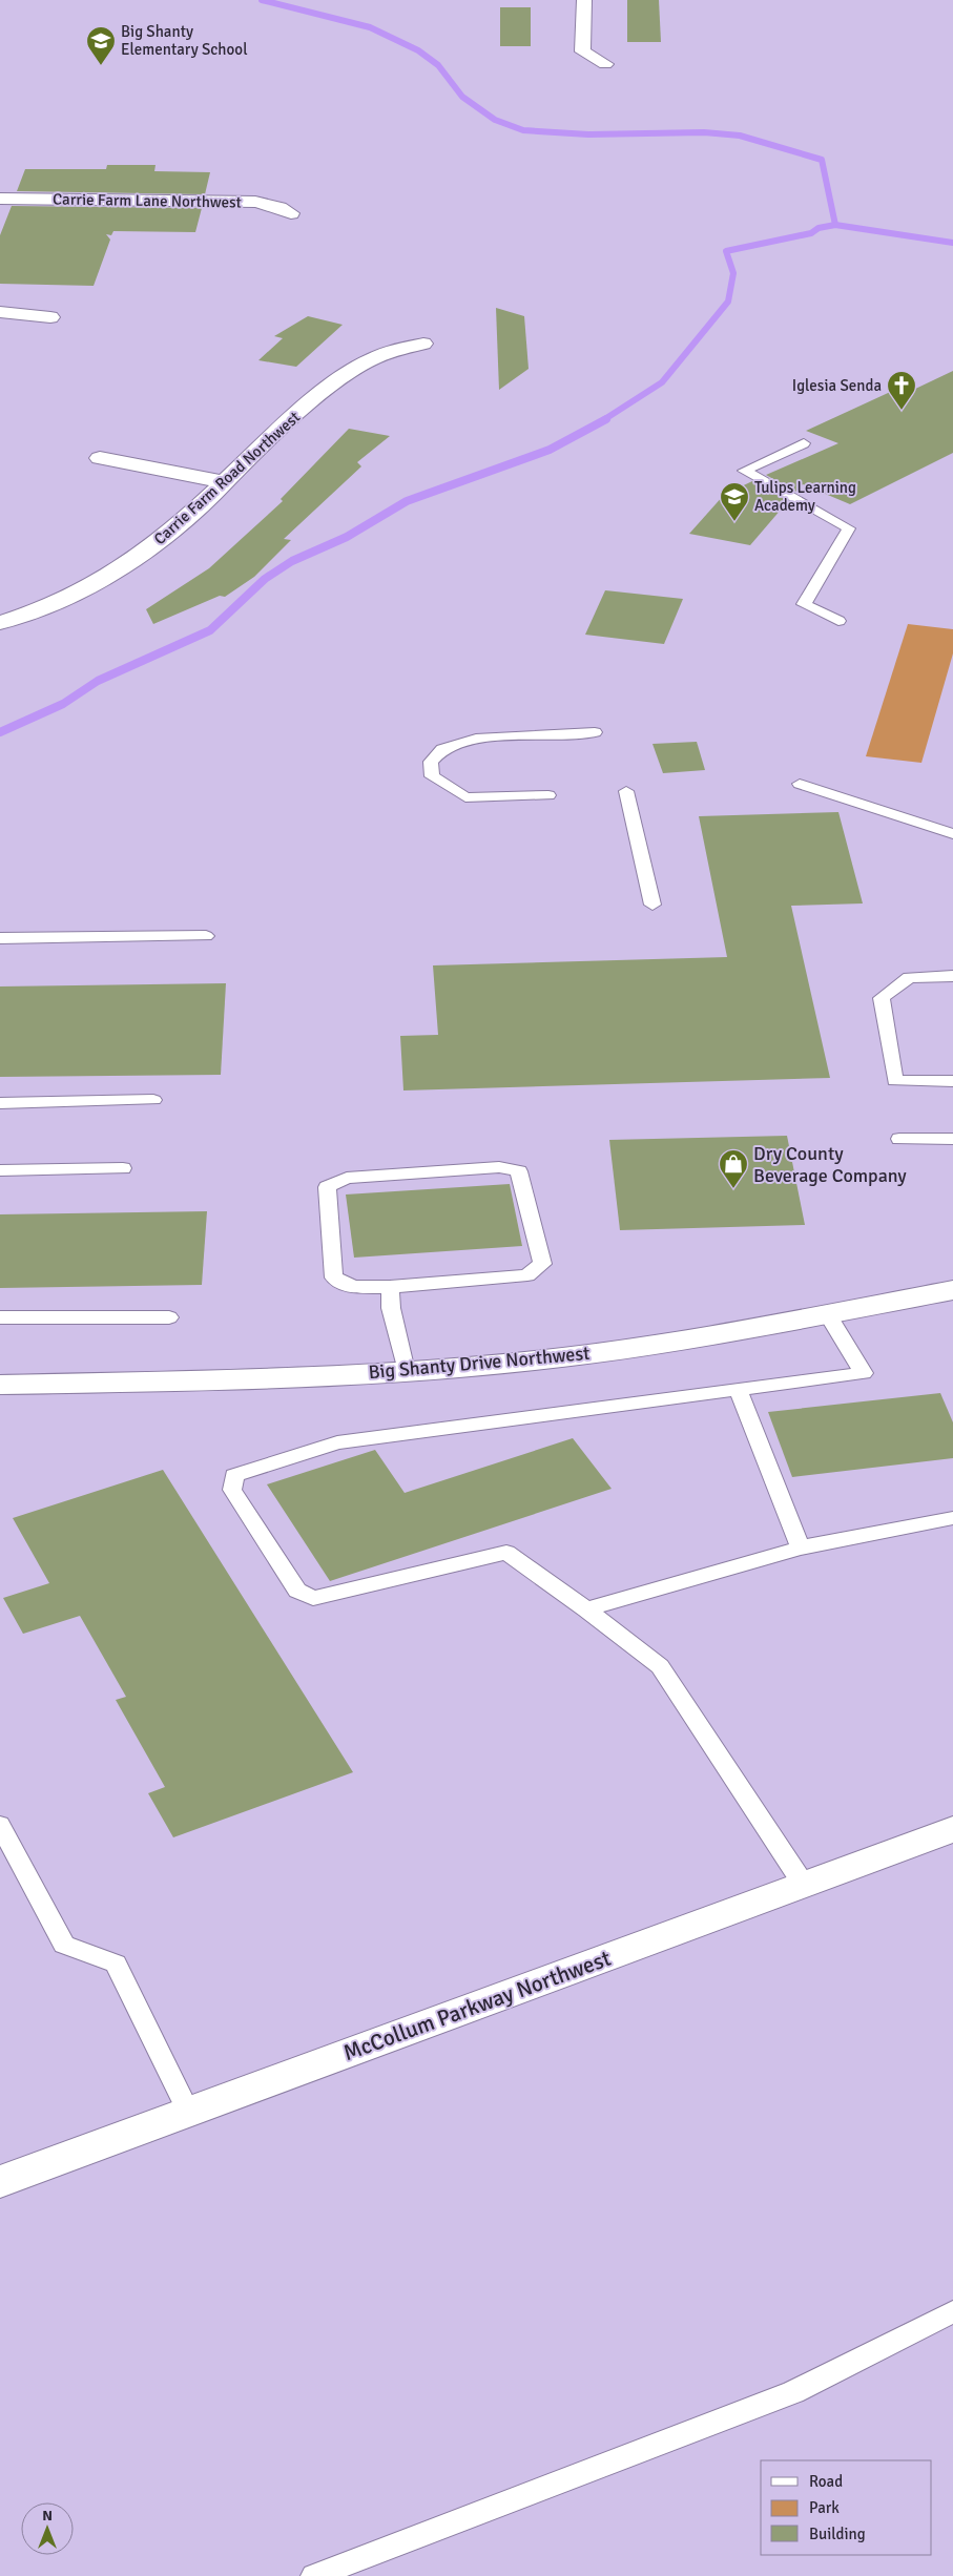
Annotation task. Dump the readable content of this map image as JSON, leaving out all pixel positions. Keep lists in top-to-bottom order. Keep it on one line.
{"streets":{"street":["Carrie Farm Lane Northwest","Carrie Farm Road Northwest","Big Shanty Drive Northwest","McCollum Parkway Northwest"]},"places":{"school or university":["Big Shanty Elementary School","Tulips Learning Academy"],"church":["Iglesia Senda"],"shop":["Dry County Beverage Company"]},"legend":["Road","Park","Building"],"north":"top"}
